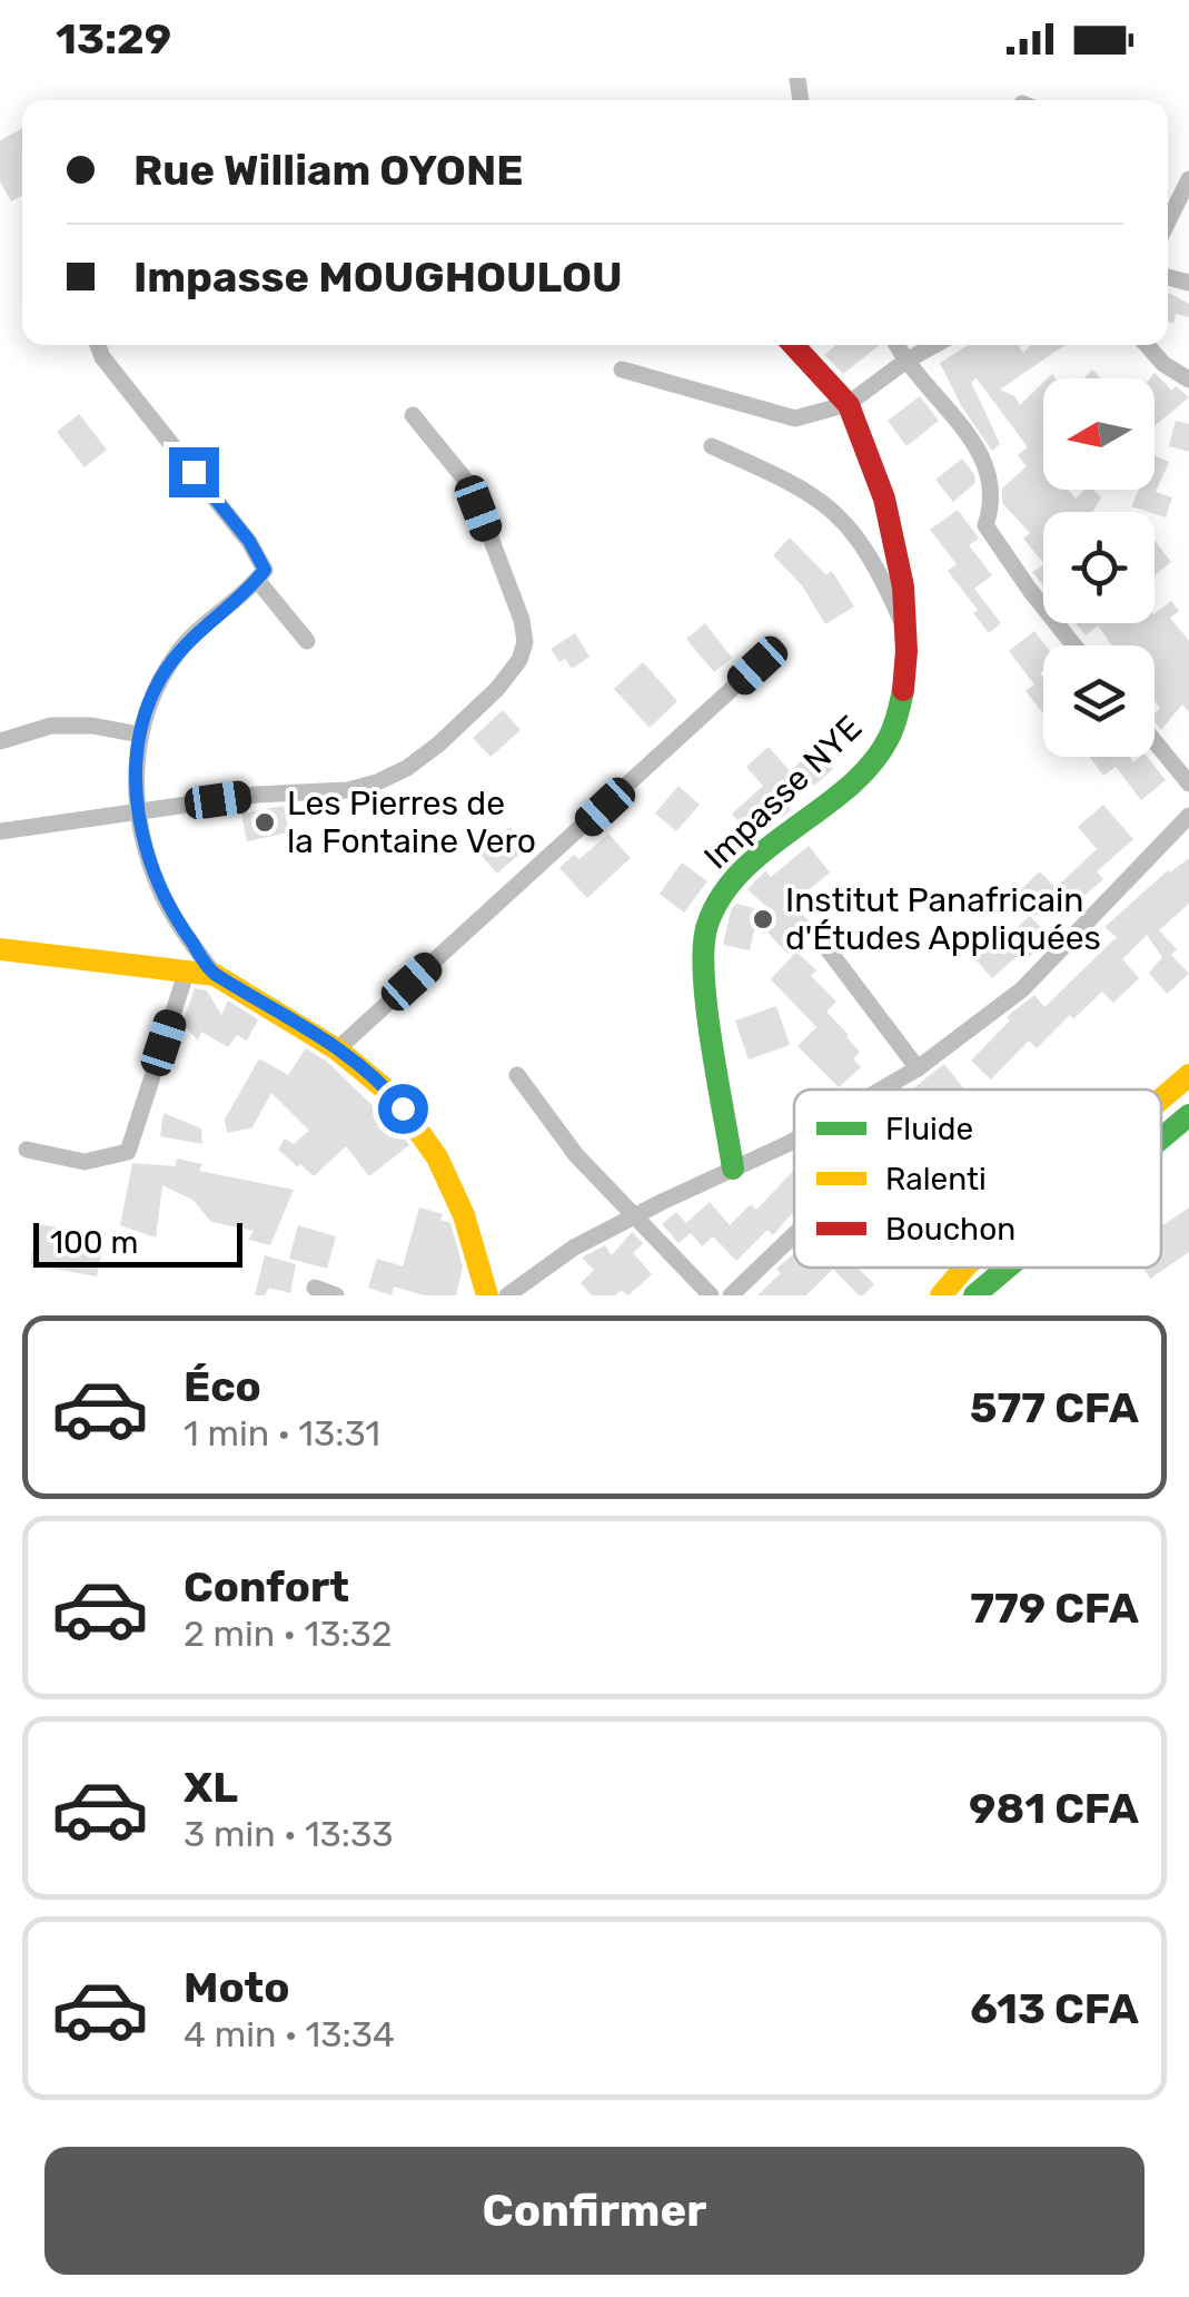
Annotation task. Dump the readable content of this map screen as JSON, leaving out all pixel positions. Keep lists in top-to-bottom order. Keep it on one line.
{"streets":{"main road":["Impasse NYE"]},"places":["Les Pierres de la Fontaine Vero","Institut Panafricain d'Études Appliquées"],"legend":["Fluide","Ralenti","Bouchon"],"scale_bar":"100 m","north":"left","page":{"status":"13:29","banner":["Rue William OYONE","Impasse MOUGHOULOU"],"scale":"100 m","list":[{"name":"Éco","note":"1 min · 13:31","value":"577 CFA"},{"name":"Confort","note":"2 min · 13:32","value":"779 CFA"},{"name":"XL","note":"3 min · 13:33","value":"981 CFA"},{"name":"Moto","note":"4 min · 13:34","value":"613 CFA"}],"buttons":"Confirmer"}}
